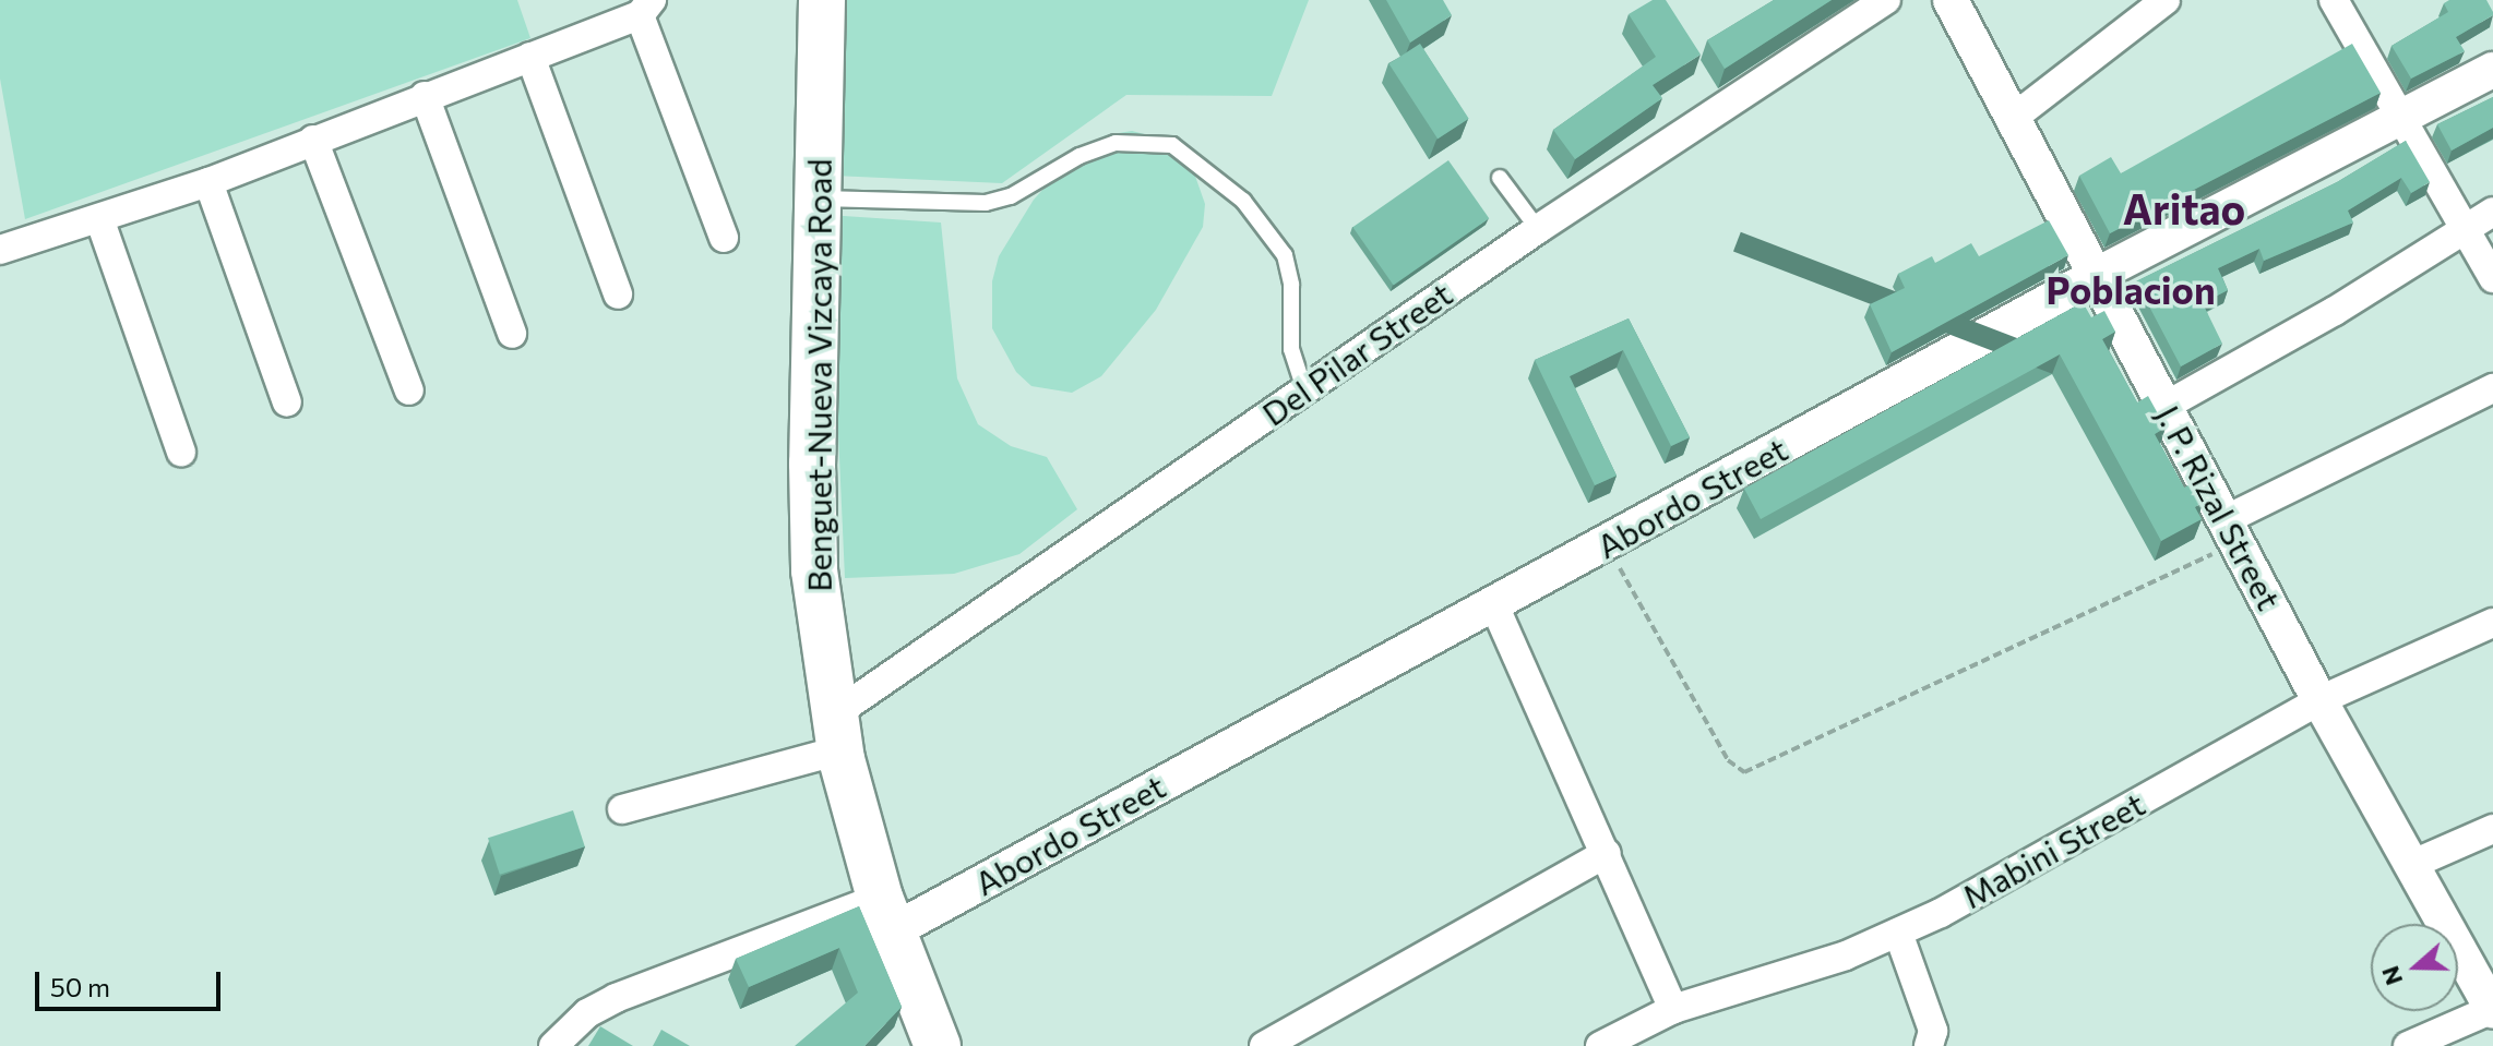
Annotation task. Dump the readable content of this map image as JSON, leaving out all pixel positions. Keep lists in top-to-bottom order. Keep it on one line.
{"streets":{"main road":["Benguet-Nueva Vizcaya Road"],"street":["Del Pilar Street","Abordo Street","J. P. Rizal Street","Mabini Street"]},"crossings":[["Del Pilar Street","Benguet-Nueva Vizcaya Road"],["Benguet-Nueva Vizcaya Road","Abordo Street"],["Abordo Street","J. P. Rizal Street"],["J. P. Rizal Street","Mabini Street"]],"districts":["Aritao","Poblacion"],"scale_bar":"50 m","north":"left"}
